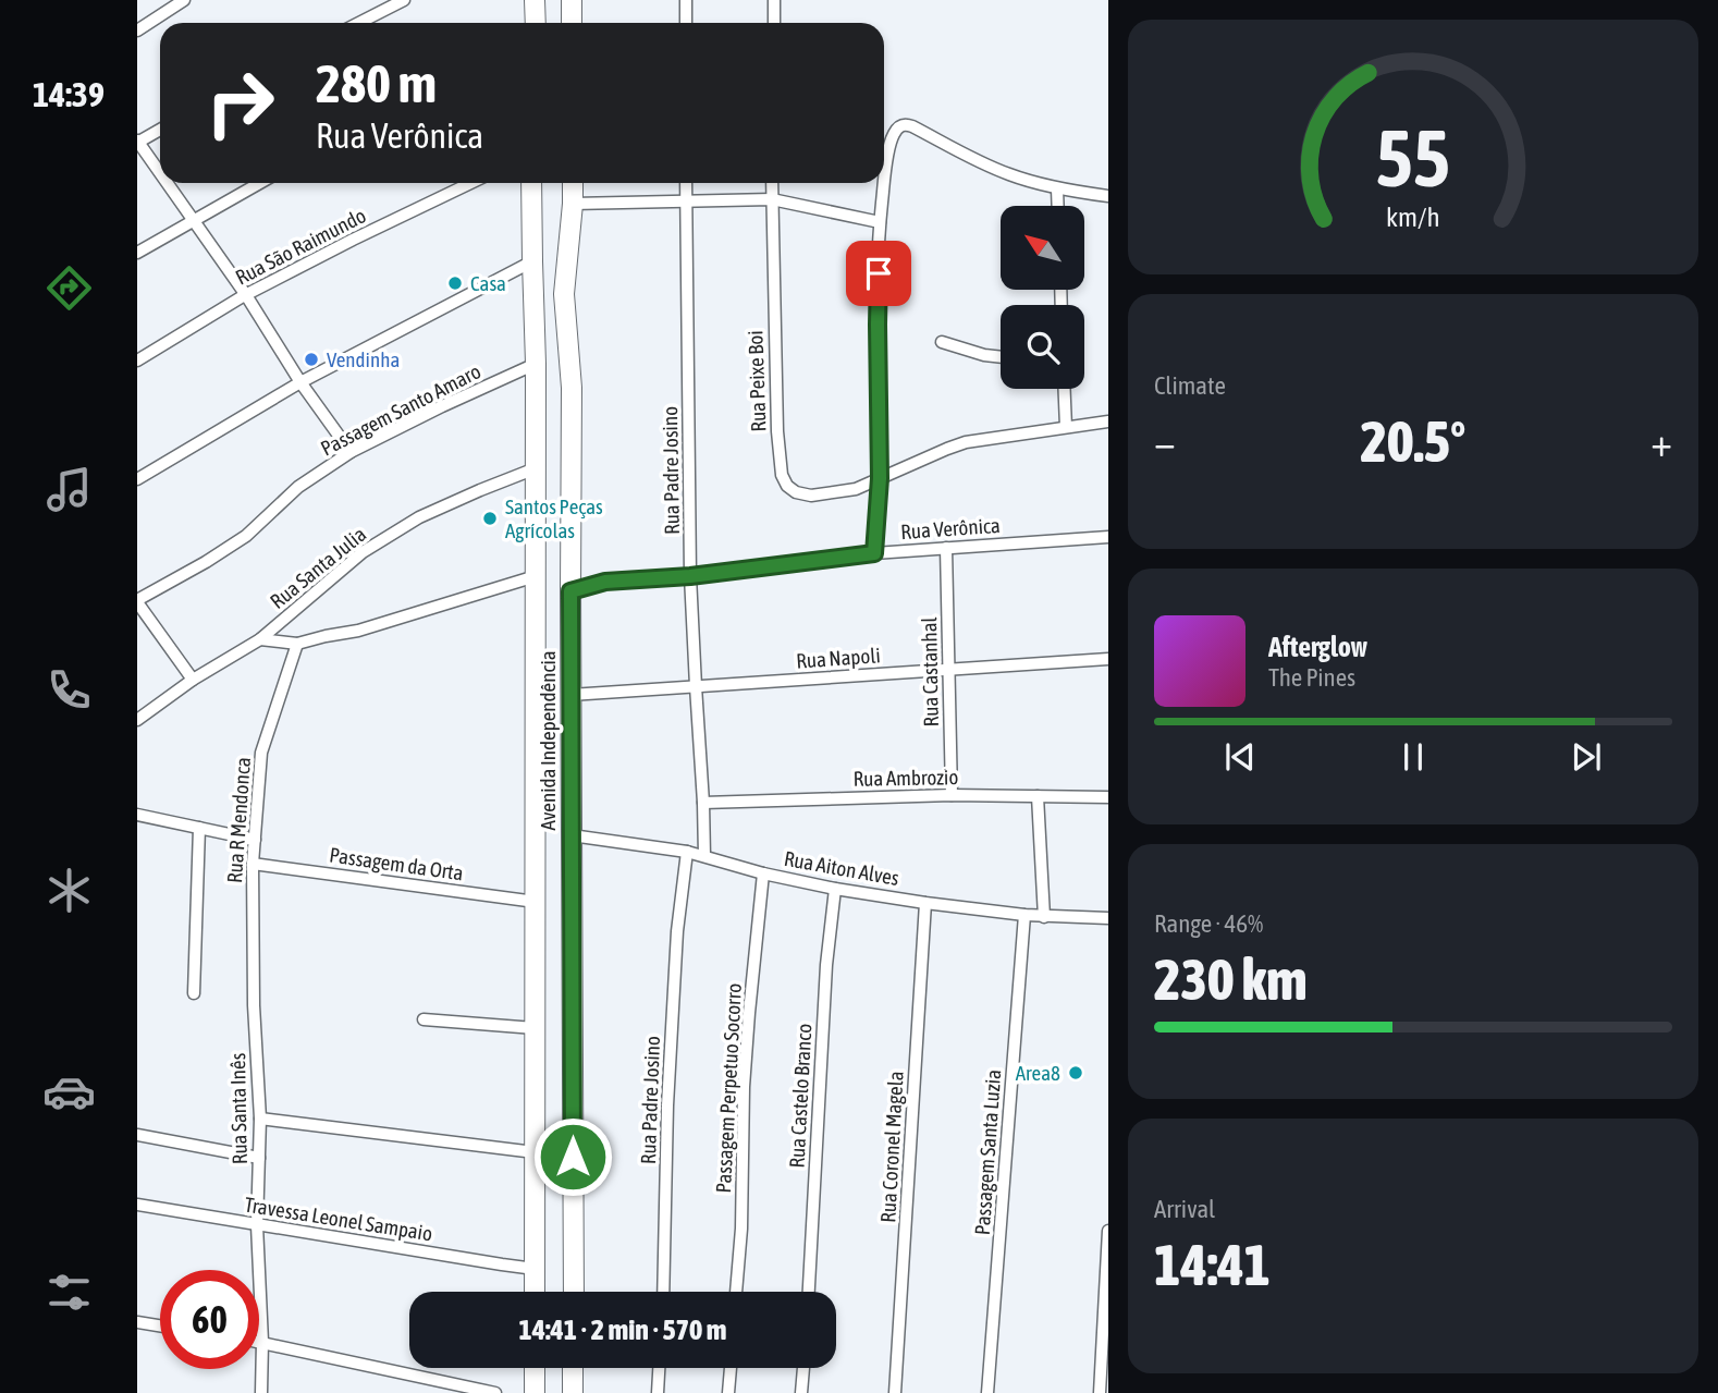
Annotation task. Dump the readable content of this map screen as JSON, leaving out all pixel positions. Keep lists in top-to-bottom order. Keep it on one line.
{"streets":{"main road":["Avenida Independência"],"street":["Rua São Raimundo","Rua Peixe Boi","Passagem Santo Amaro","Rua Padre Josino","Rua Verônica","Rua Santa Julia","Rua Napoli","Rua Castanhal","Rua Ambrozio","Rua R Mendonca","Passagem da Orta","Rua Aiton Alves","Passagem Perpetuo Socorro","Rua Castelo Branco","Rua Santa Inês","Rua Coronel Magela","Passagem Santa Luzia","Travessa Leonel Sampaio"]},"crossings":[["Passagem Santo Amaro","Avenida Independência"],["Rua Padre Josino","Rua Verônica"],["Rua Padre Josino","Rua Napoli"],["Rua Padre Josino","Rua Ambrozio"],["Rua Padre Josino","Rua Aiton Alves"],["Rua Verônica","Rua Castanhal"],["Rua Verônica","Avenida Independência"],["Rua Santa Julia","Avenida Independência"],["Rua Napoli","Rua Castanhal"],["Rua Napoli","Avenida Independência"],["Rua Castanhal","Rua Ambrozio"],["Avenida Independência","Passagem da Orta"],["Avenida Independência","Rua Aiton Alves"],["Avenida Independência","Travessa Leonel Sampaio"],["Rua R Mendonca","Passagem da Orta"],["Rua R Mendonca","Rua Santa Inês"],["Rua Aiton Alves","Passagem Perpetuo Socorro"],["Rua Aiton Alves","Rua Castelo Branco"],["Rua Aiton Alves","Rua Coronel Magela"],["Rua Aiton Alves","Passagem Santa Luzia"],["Rua Santa Inês","Travessa Leonel Sampaio"]],"places":["Casa","Vendinha","Santos Peças Agrícolas","Area8"],"north":"top left","page":{"tabs":"14:39","turn":["280 m","Rua Verônica"],"tile":["Climate",["Range · 46%","230 km"],["Arrival","14:41"]],"heat":["−","20.5°","+"],"song":["Afterglow","The Pines"],"limit":"60","trip":"14:41 · 2 min · 570 m","gauge":["55","km/h"]}}
